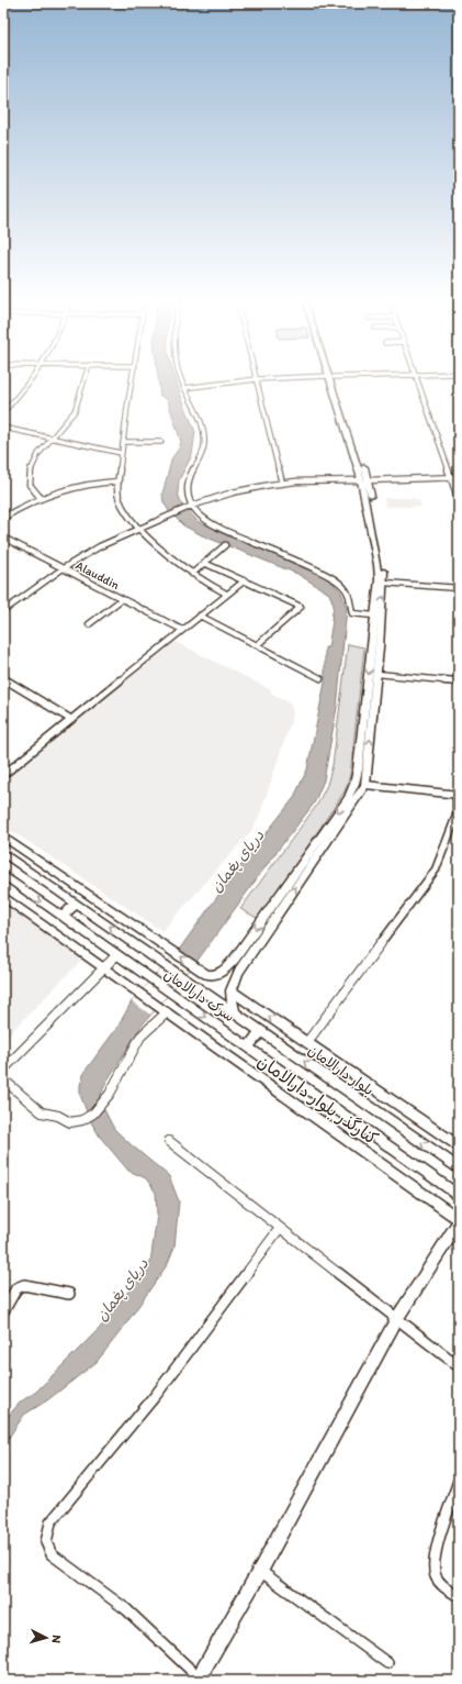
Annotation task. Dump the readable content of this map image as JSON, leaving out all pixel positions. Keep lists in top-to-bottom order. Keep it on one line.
{"streets":{"main road":["سرک دارالامان","بلوار دارالامان","کنارگذر بلوار دارالامان"],"street":["Alauddin"]},"crossings":[["سرک دارالامان","بلوار دارالامان"]],"water":["دریای پغمان"],"north":"right"}
